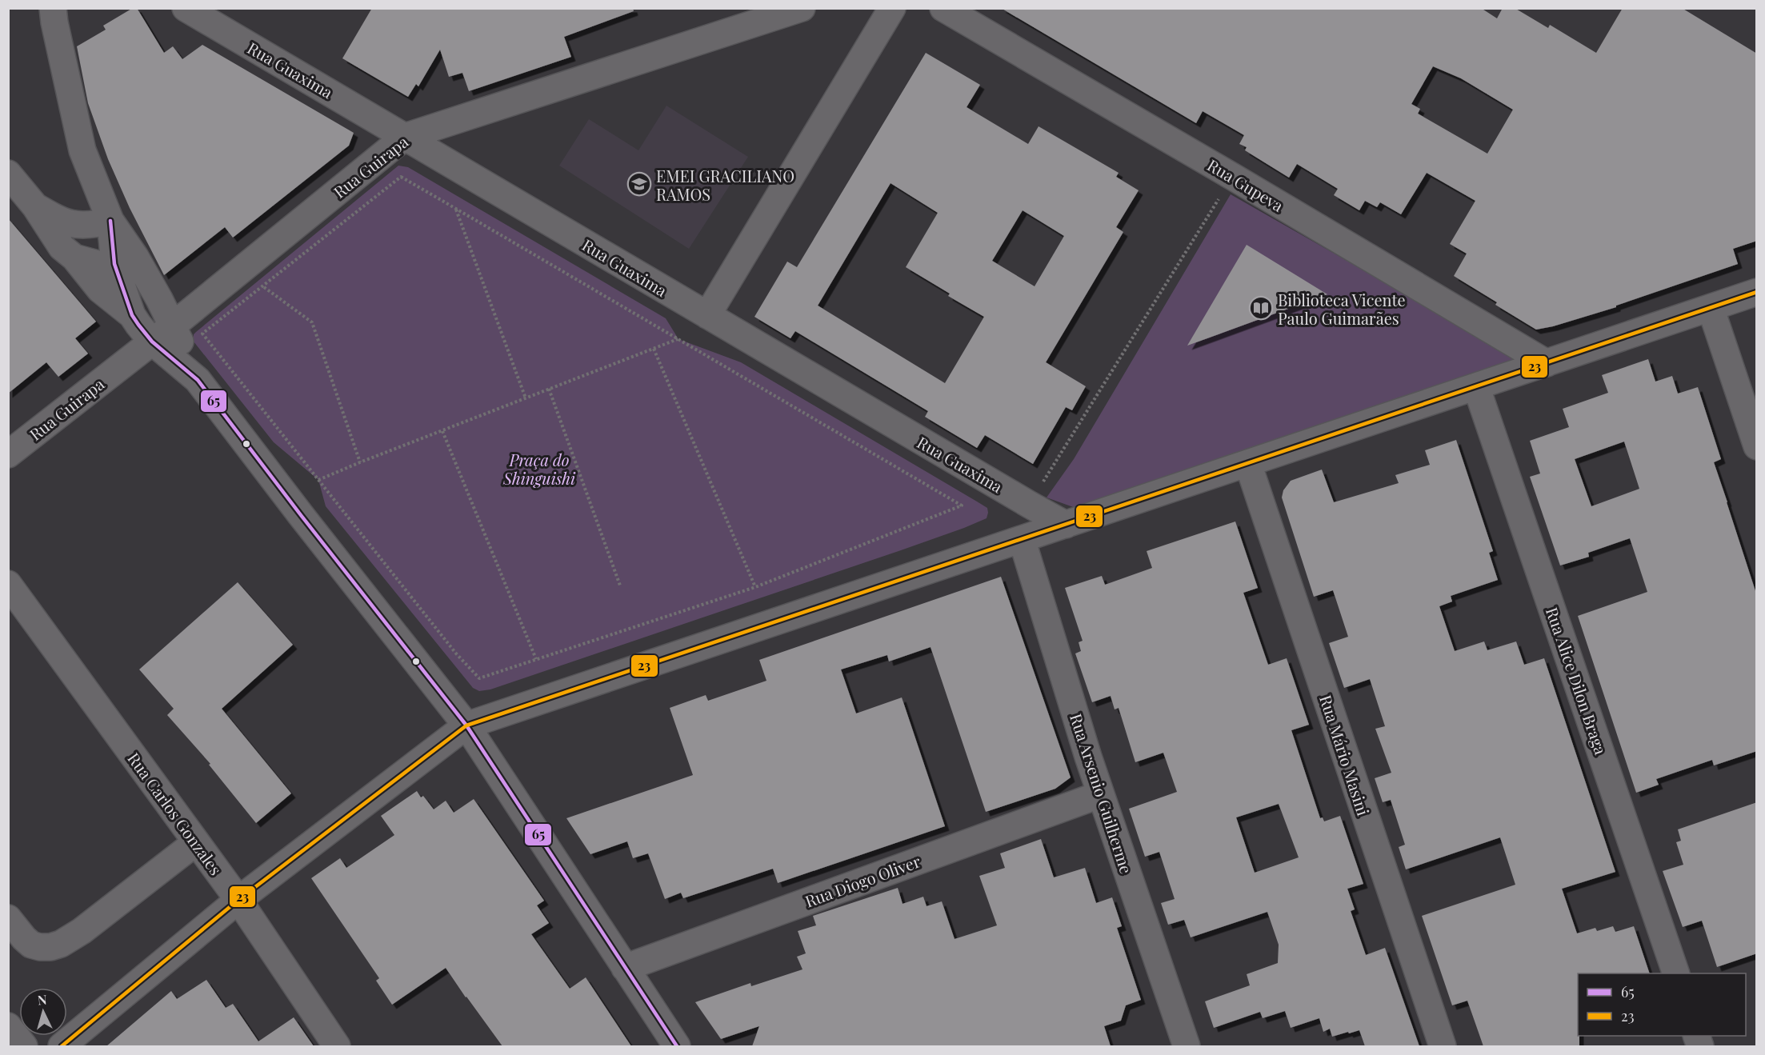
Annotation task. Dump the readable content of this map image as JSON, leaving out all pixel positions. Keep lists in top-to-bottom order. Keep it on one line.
{"streets":{"street":["Rua Guaxima","Rua Guirapa","Rua Gupeva","Rua Alice Dilon Braga","Rua Mário Masini","Rua Arsenio Guilherme","Rua Carlos Gonzales","Rua Diogo Oliver"]},"crossings":[["Rua Guaxima","Rua Guirapa"],["Rua Arsenio Guilherme","Rua Diogo Oliver"]],"parks":["Praça do Shinguishi"],"places":{"school or university":["EMEI GRACILIANO RAMOS"],"library":["Biblioteca Vicente Paulo Guimarães"]},"lines":["transit line 65","transit line 23"],"legend":["65","23"],"north":"top"}
